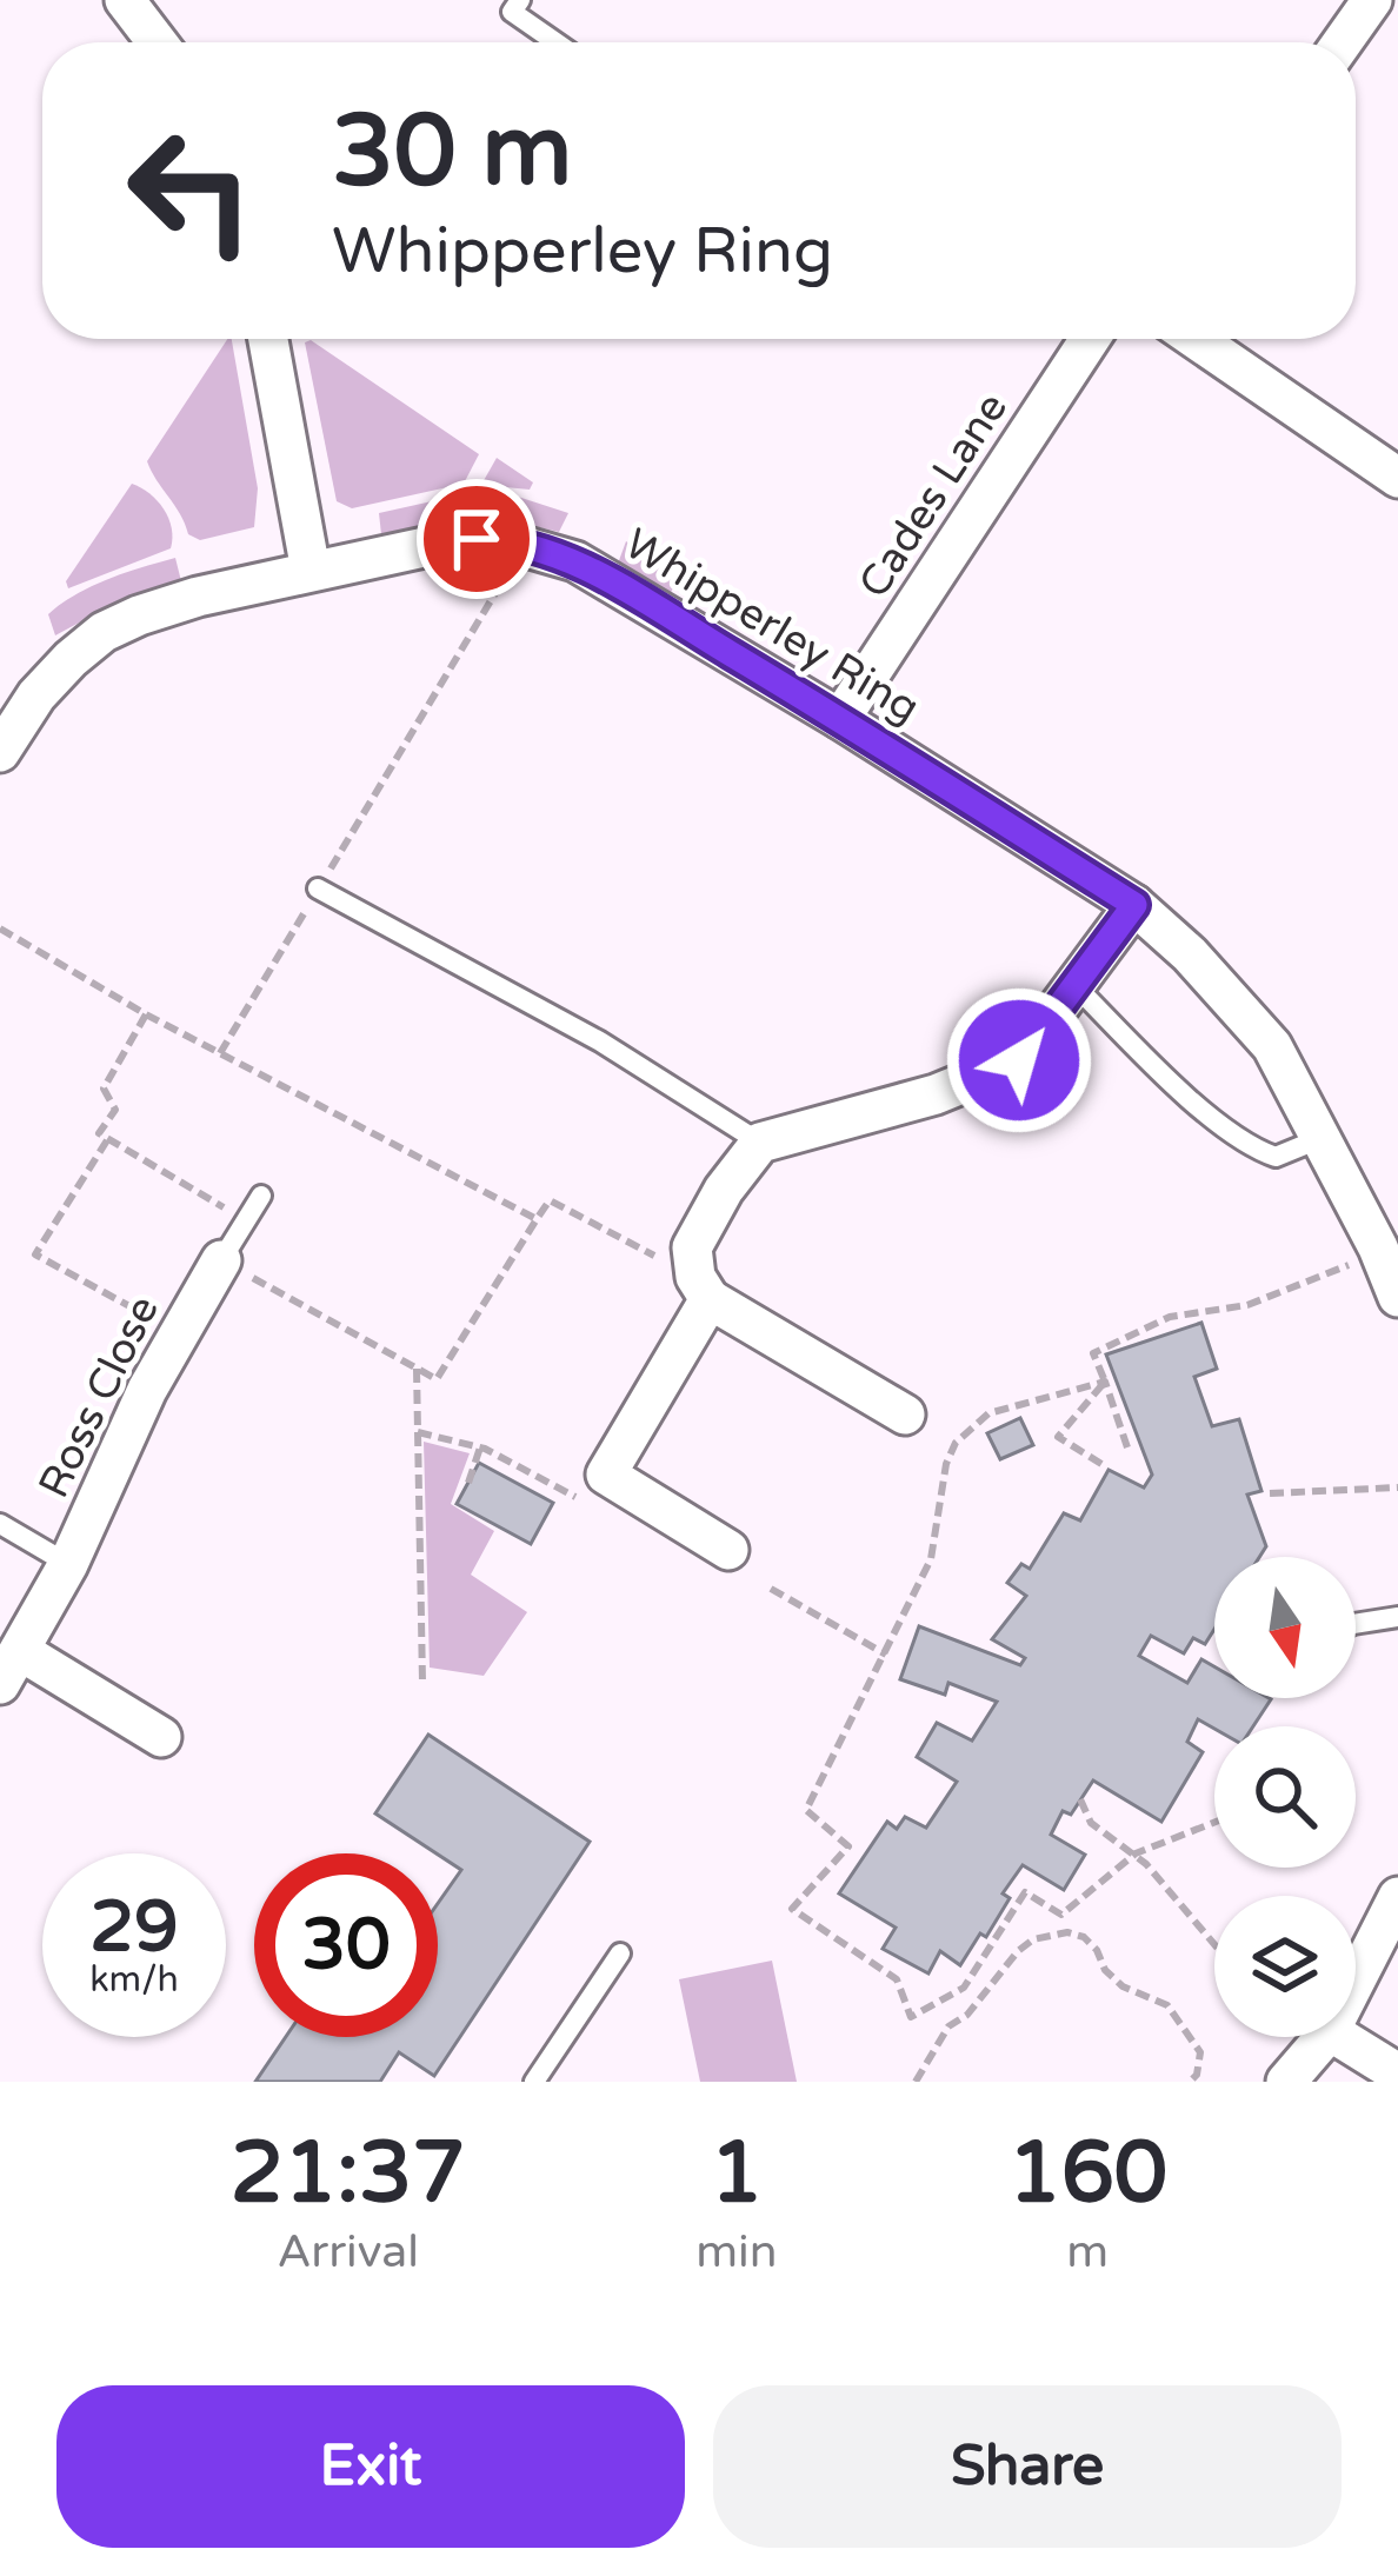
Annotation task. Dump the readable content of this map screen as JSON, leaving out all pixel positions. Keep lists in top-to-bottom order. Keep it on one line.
{"streets":{"street":["Cades Lane","Whipperley Ring","Ross Close"]},"crossings":[["Cades Lane","Whipperley Ring"]],"north":"bottom","page":{"turn":["30 m","Whipperley Ring"],"speed":"29 km/h","limit":"30","eta":["21:37","Arrival","1","min","160","m"],"buttons":["Exit","Share"]}}
